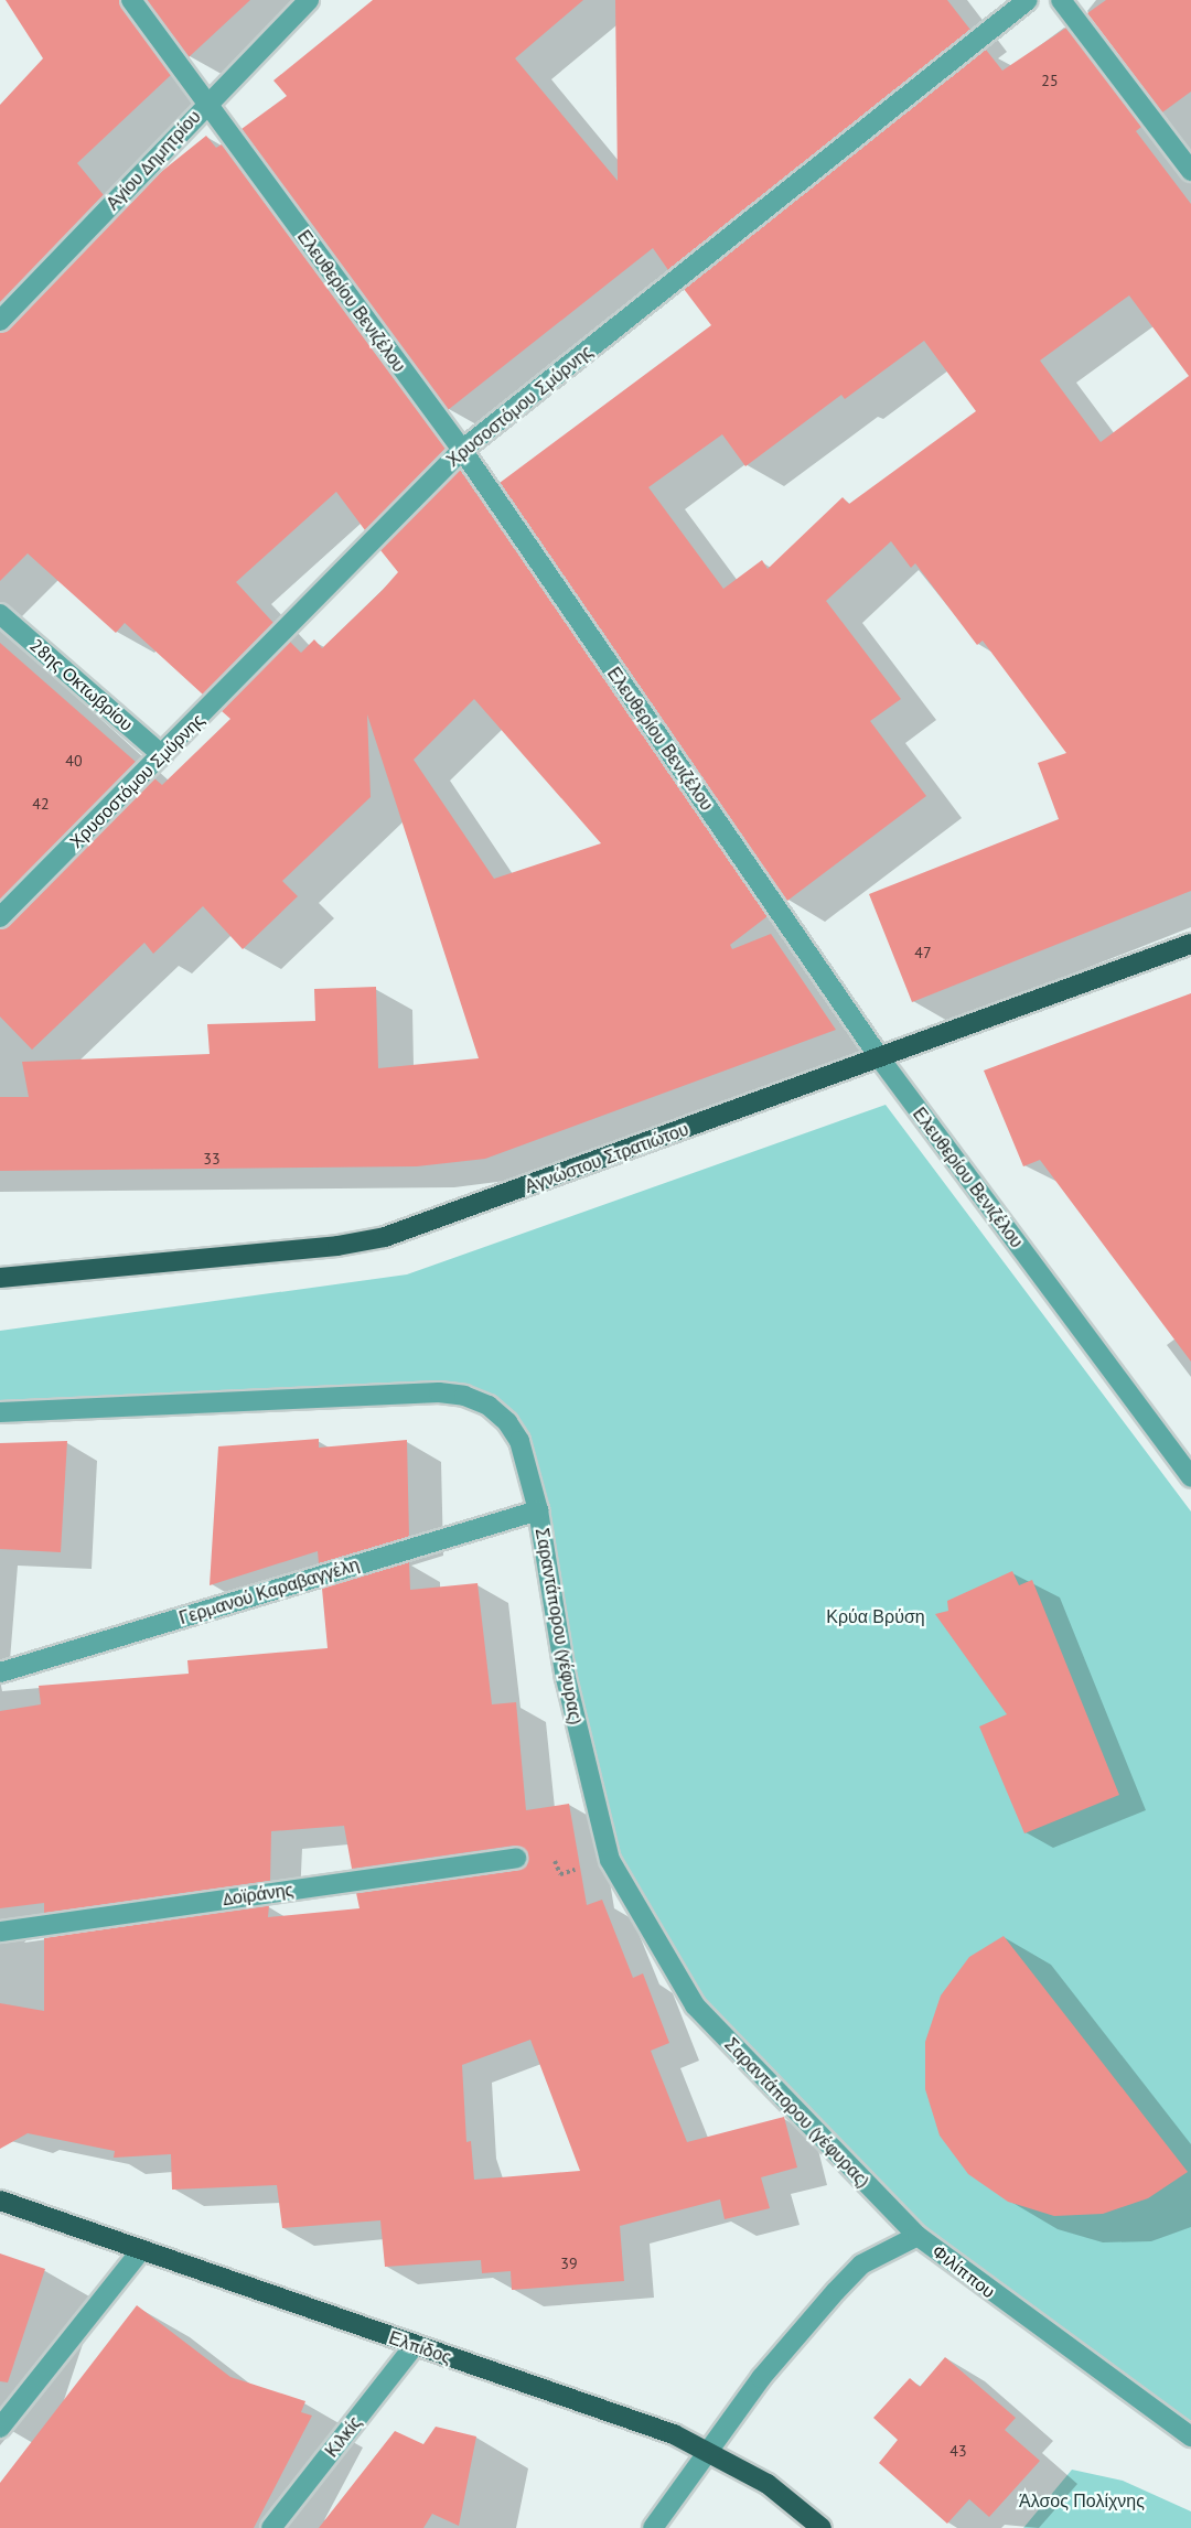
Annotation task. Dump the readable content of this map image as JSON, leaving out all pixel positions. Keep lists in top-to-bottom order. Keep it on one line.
{"streets":{"main road":["Αγνώστου Στρατιώτου","Ελπίδος"],"street":["Αγίου Δημητρίου","Ελευθερίου Βενιζέλου","Χρυσοστόμου Σμύρνης","28ης Οκτωβρίου","Γερμανού Καραβαγγέλη","Σαραντάπορου (γέφυρας)","Δοϊράνης","Φιλίππου","Κιλκίς"]},"crossings":[["Αγίου Δημητρίου","Ελευθερίου Βενιζέλου"],["Ελευθερίου Βενιζέλου","Χρυσοστόμου Σμύρνης"],["Ελευθερίου Βενιζέλου","Αγνώστου Στρατιώτου"],["Χρυσοστόμου Σμύρνης","28ης Οκτωβρίου"],["Γερμανού Καραβαγγέλη","Σαραντάπορου (γέφυρας)"],["Σαραντάπορου (γέφυρας)","Φιλίππου"],["Φιλίππου","Ελπίδος"],["Ελπίδος","Κιλκίς"]],"parks":["Κρύα Βρύση","Άλσος Πολίχνης"],"house_numbers":["25","40","42","47","33","39","43"]}
